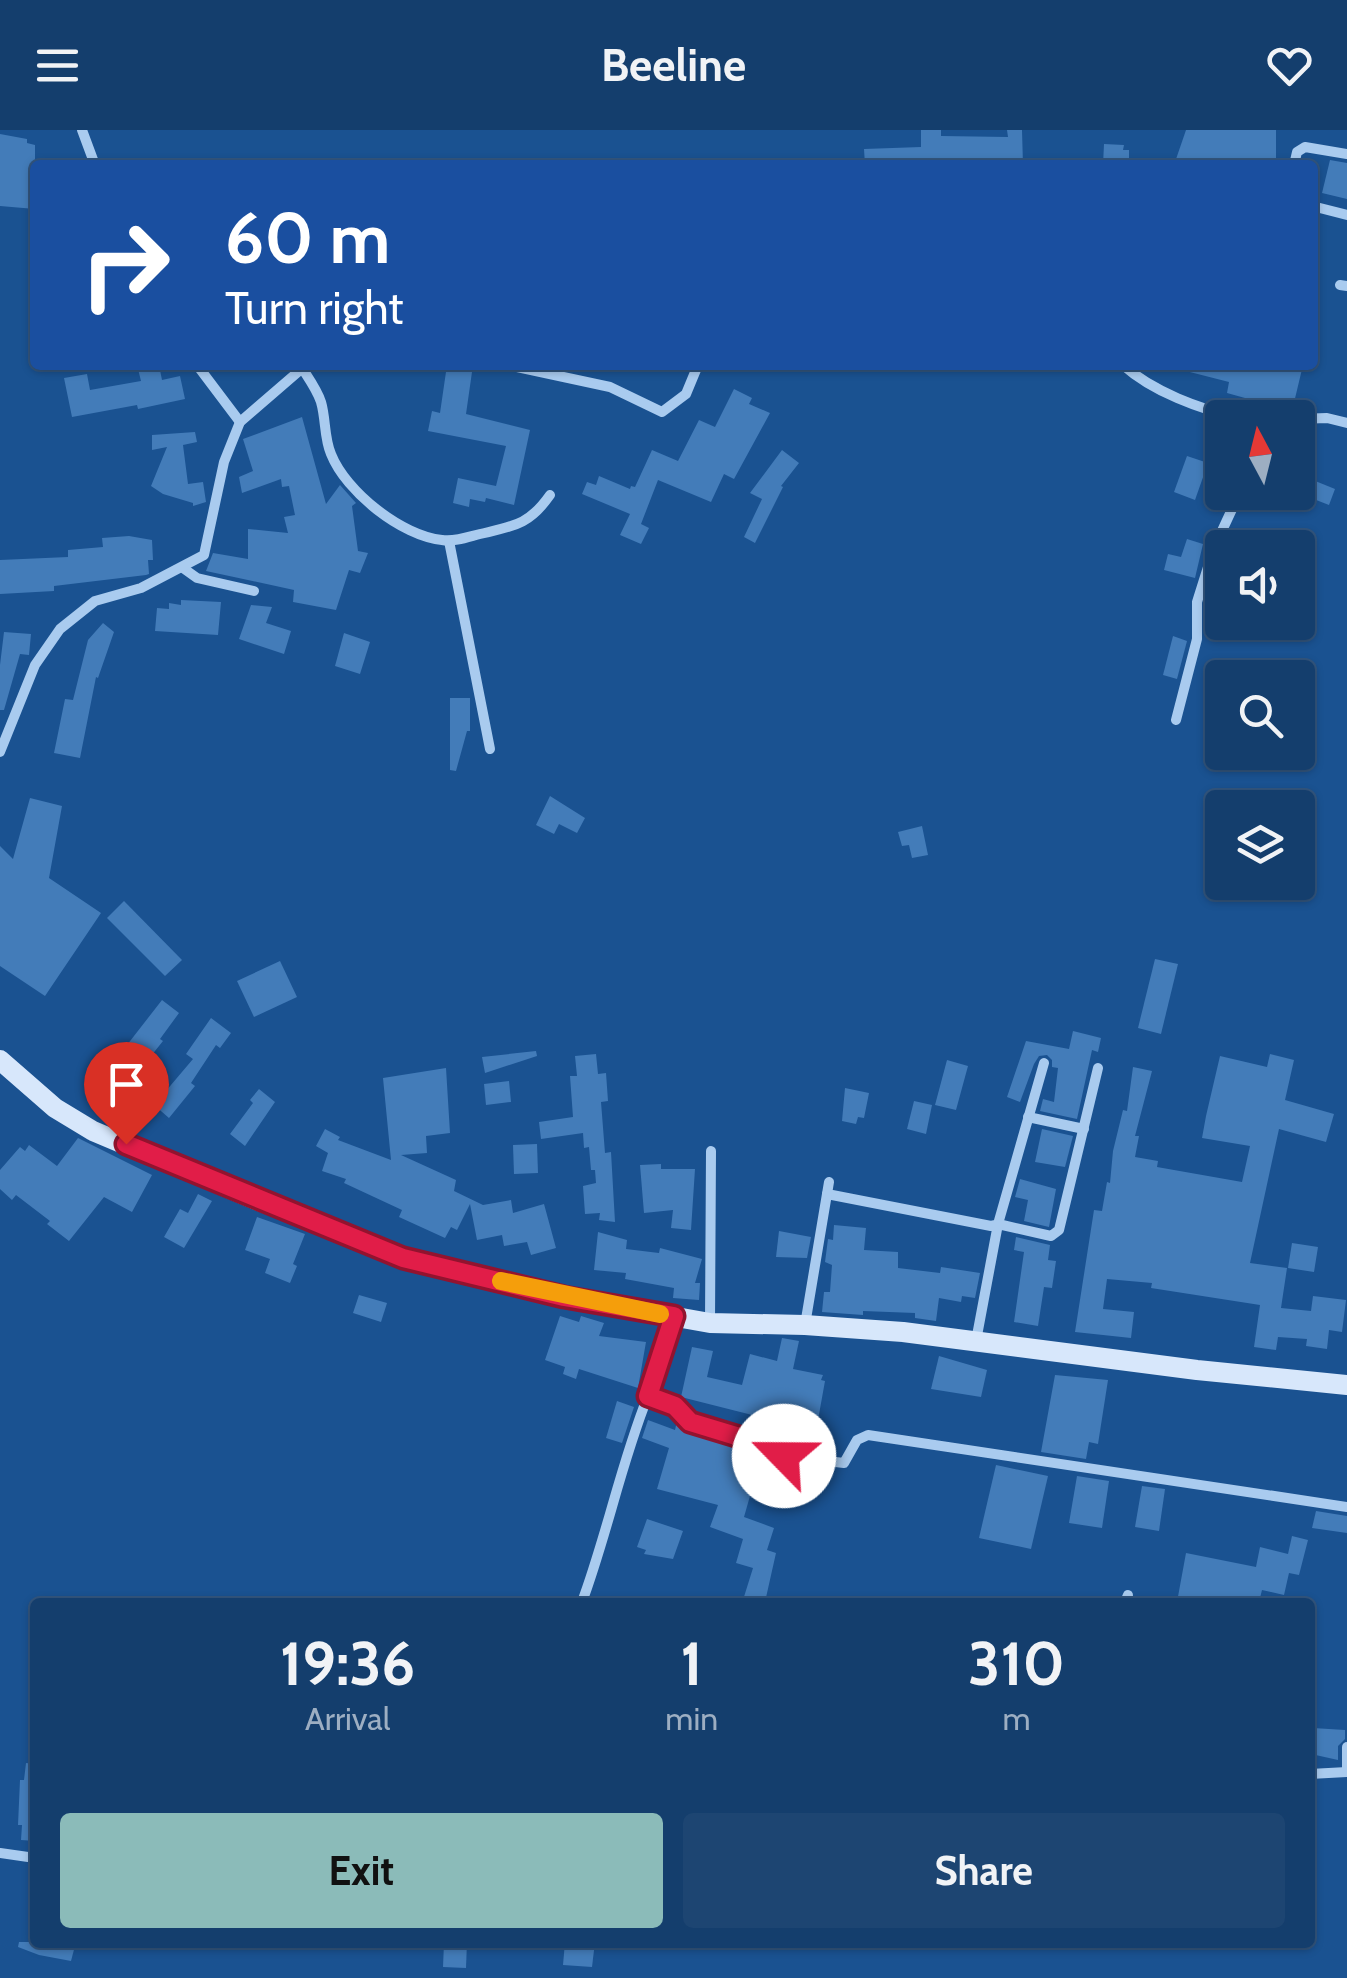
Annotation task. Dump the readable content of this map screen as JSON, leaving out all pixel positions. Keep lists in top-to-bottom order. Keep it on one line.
{"north":"top","page":{"header":"Beeline","turn":["60 m","Turn right"],"eta":["19:36","Arrival","1","min","310","m"],"buttons":["Exit","Share"]}}
